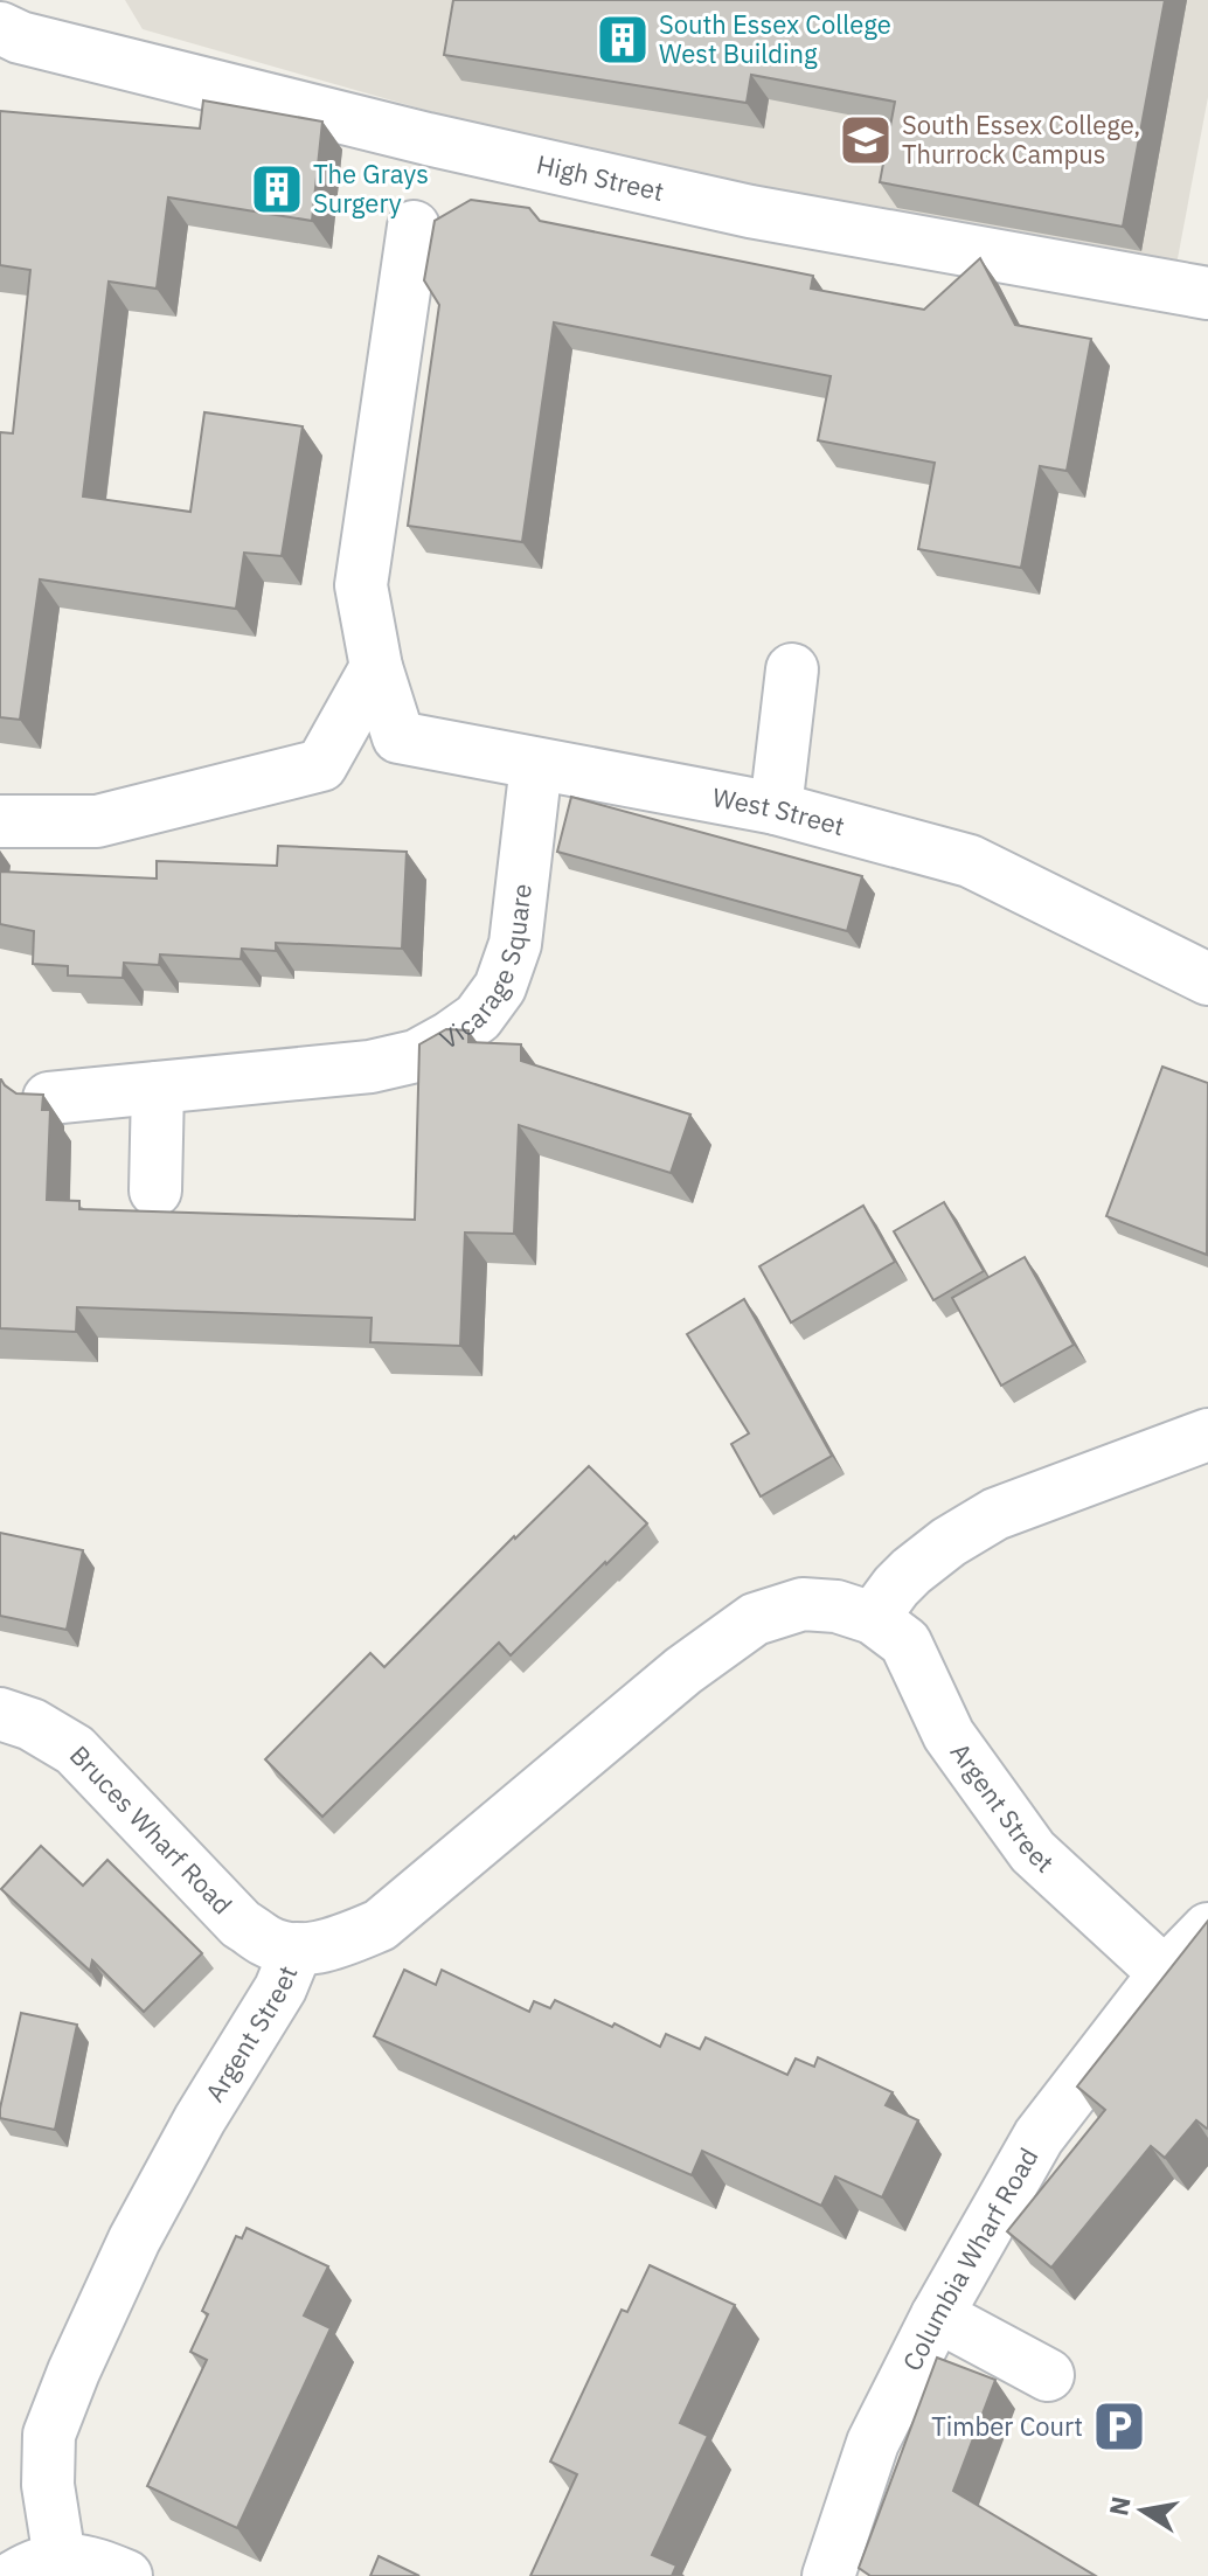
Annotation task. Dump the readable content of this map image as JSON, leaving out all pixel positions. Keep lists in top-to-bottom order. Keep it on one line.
{"streets":{"street":["High Street","West Street","Vicarage Square","Argent Street","Bruces Wharf Road","Columbia Wharf Road"]},"crossings":[["West Street","Vicarage Square"],["Argent Street","Bruces Wharf Road"],["Argent Street","Columbia Wharf Road"]],"places":{"building":["South Essex College West Building","The Grays Surgery"],"school or university":["South Essex College, Thurrock Campus"],"parking":["Timber Court"]},"north":"left"}
